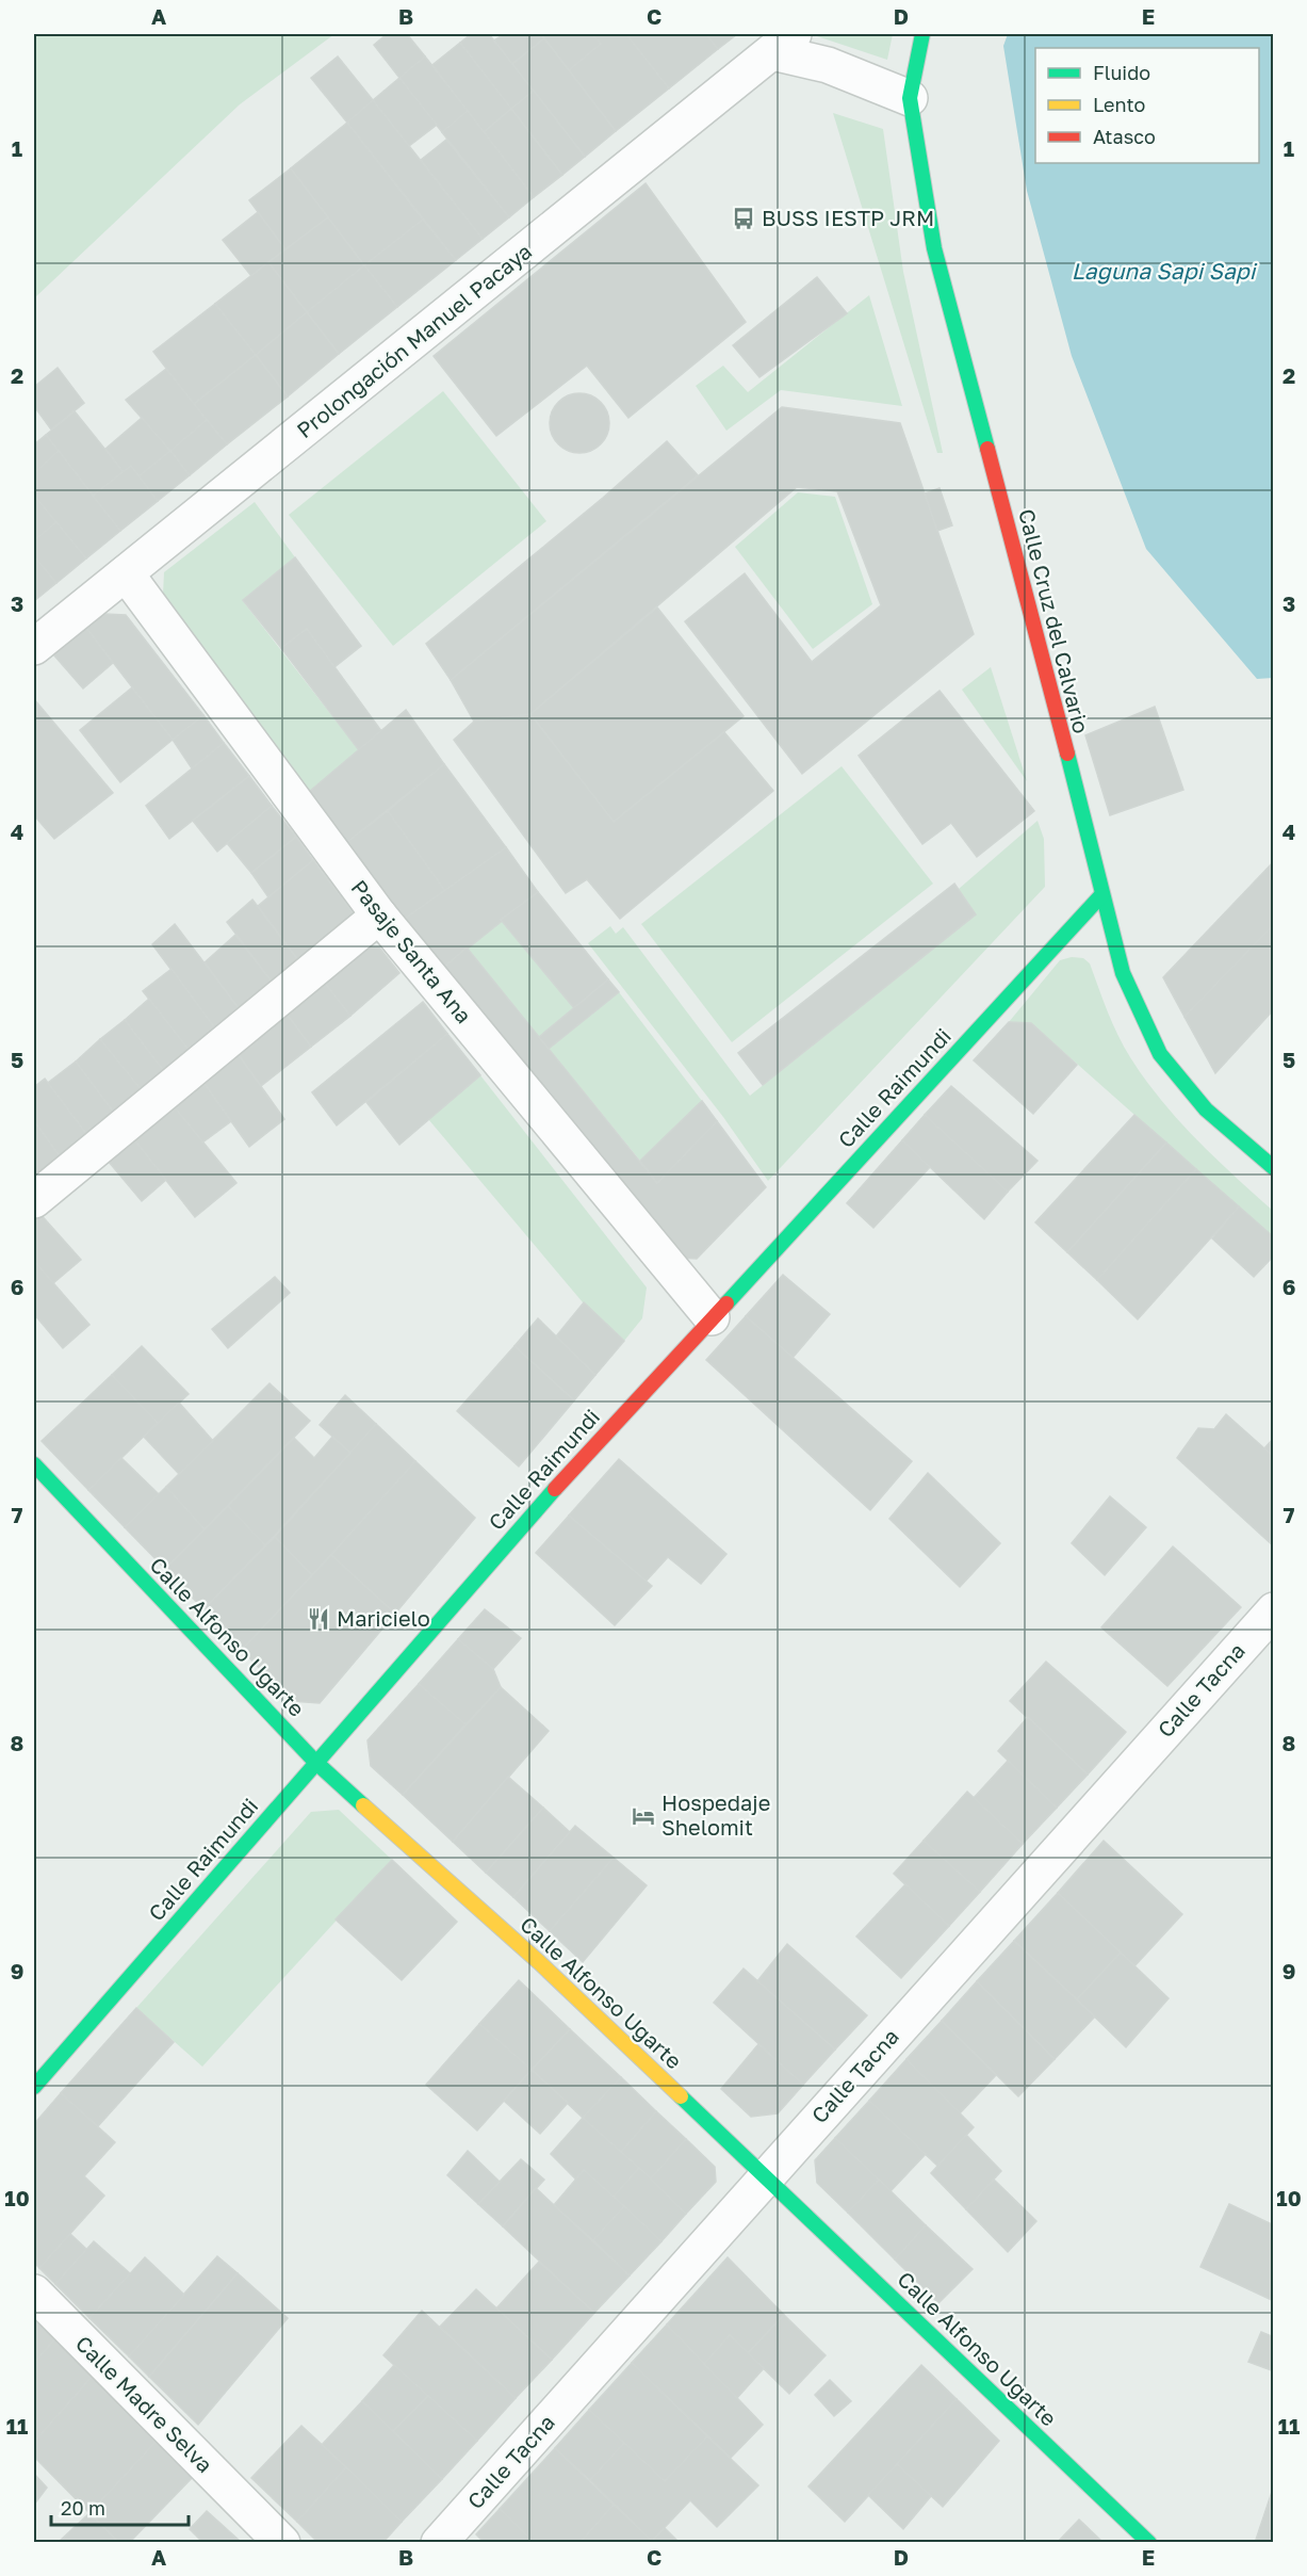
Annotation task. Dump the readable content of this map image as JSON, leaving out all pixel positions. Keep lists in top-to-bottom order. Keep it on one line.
{"streets":{"street":["Prolongación Manuel Pacaya","Calle Cruz del Calvario","Pasaje Santa Ana","Calle Raimundi","Calle Alfonso Ugarte","Calle Tacna","Calle Madre Selva"]},"crossings":[["Prolongación Manuel Pacaya","Pasaje Santa Ana"],["Calle Cruz del Calvario","Calle Raimundi"],["Pasaje Santa Ana","Calle Raimundi"],["Calle Raimundi","Calle Alfonso Ugarte"],["Calle Alfonso Ugarte","Calle Tacna"]],"water":["Laguna Sapi Sapi"],"places":{"bus stop":["BUSS IESTP JRM"],"restaurant":["Maricielo"],"hotel":["Hospedaje Shelomit"]},"legend":["Fluido","Lento","Atasco"],"scale_bar":"20 m","grid":{"columns":["A","B","C","D","E"],"rows":["1","2","3","4","5","6","7","8","9","10","11"]}}
